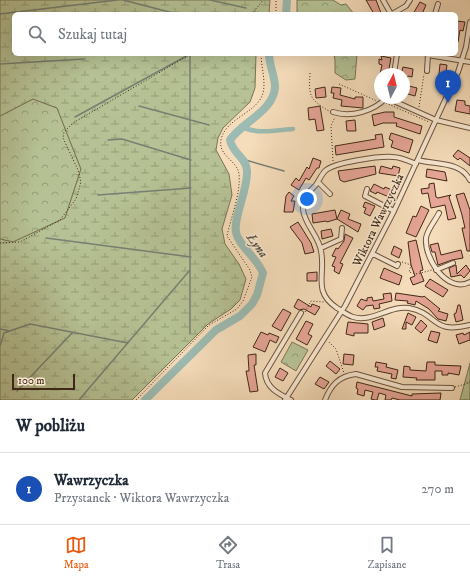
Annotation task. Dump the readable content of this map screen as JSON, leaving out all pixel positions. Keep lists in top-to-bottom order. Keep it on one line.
{"streets":{"street":["Wiktora Wawrzyczka"]},"water":["Łyna"],"scale_bar":"100 m","north":"top","page":{"search":"Szukaj tutaj","pins":"1","scale":"100 m","heading":"W pobliżu","list":[{"mark":"1","name":"Wawrzyczka","note":"Przystanek · Wiktora Wawrzyczka","value":"270 m"}],"nav":["Mapa","Trasa","Zapisane"]}}
